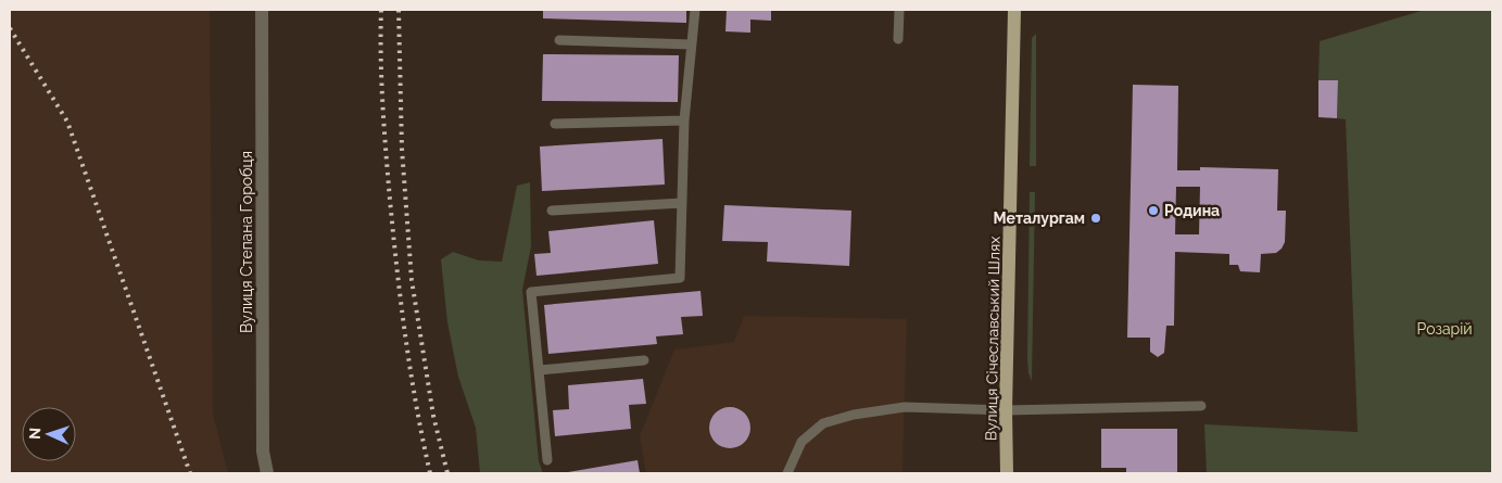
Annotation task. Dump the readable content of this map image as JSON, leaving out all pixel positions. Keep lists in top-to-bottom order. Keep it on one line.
{"streets":{"main road":["Вулиця Січеславський Шлях"],"street":["Вулиця Степана Горобця"]},"parks":["Розарій"],"places":["Родина","Металургам"],"north":"left"}
